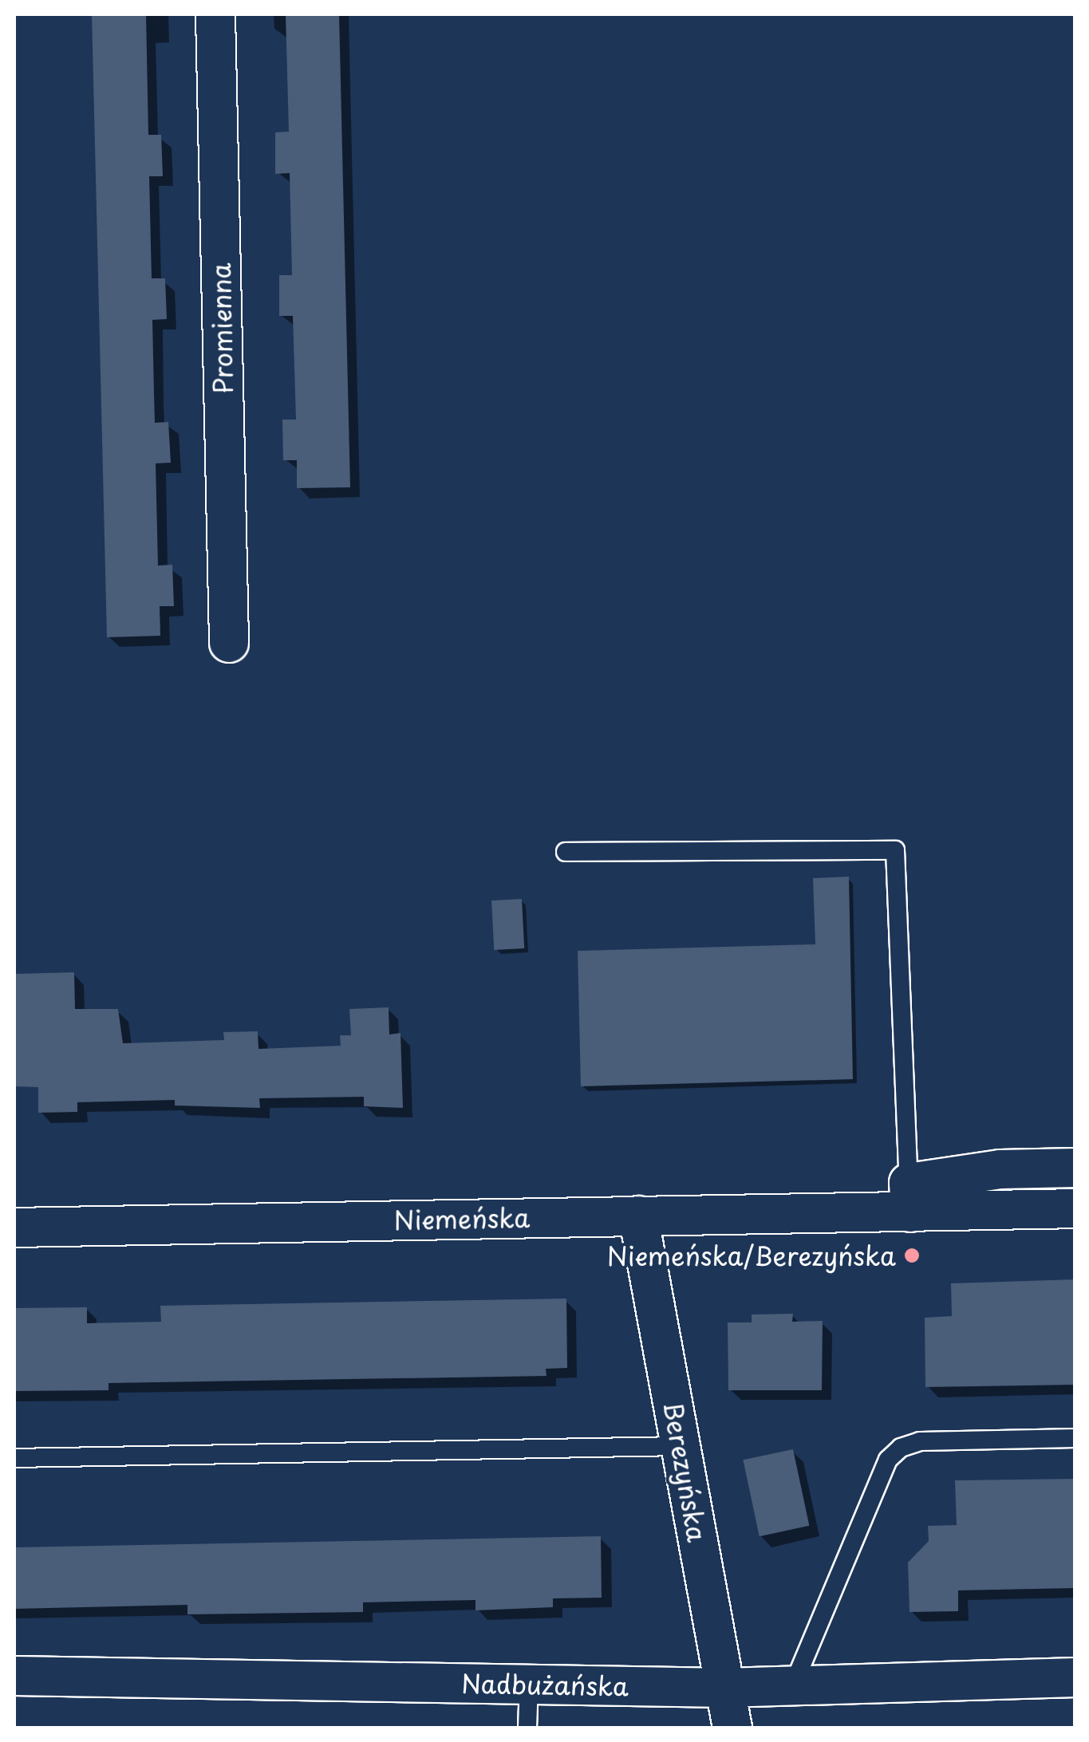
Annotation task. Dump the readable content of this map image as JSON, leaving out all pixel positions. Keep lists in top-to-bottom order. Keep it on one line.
{"streets":{"street":["Promienna","Niemeńska","Berezyńska","Nadbużańska"]},"crossings":[["Niemeńska","Berezyńska"],["Berezyńska","Nadbużańska"]],"places":["Niemeńska/Berezyńska"]}
